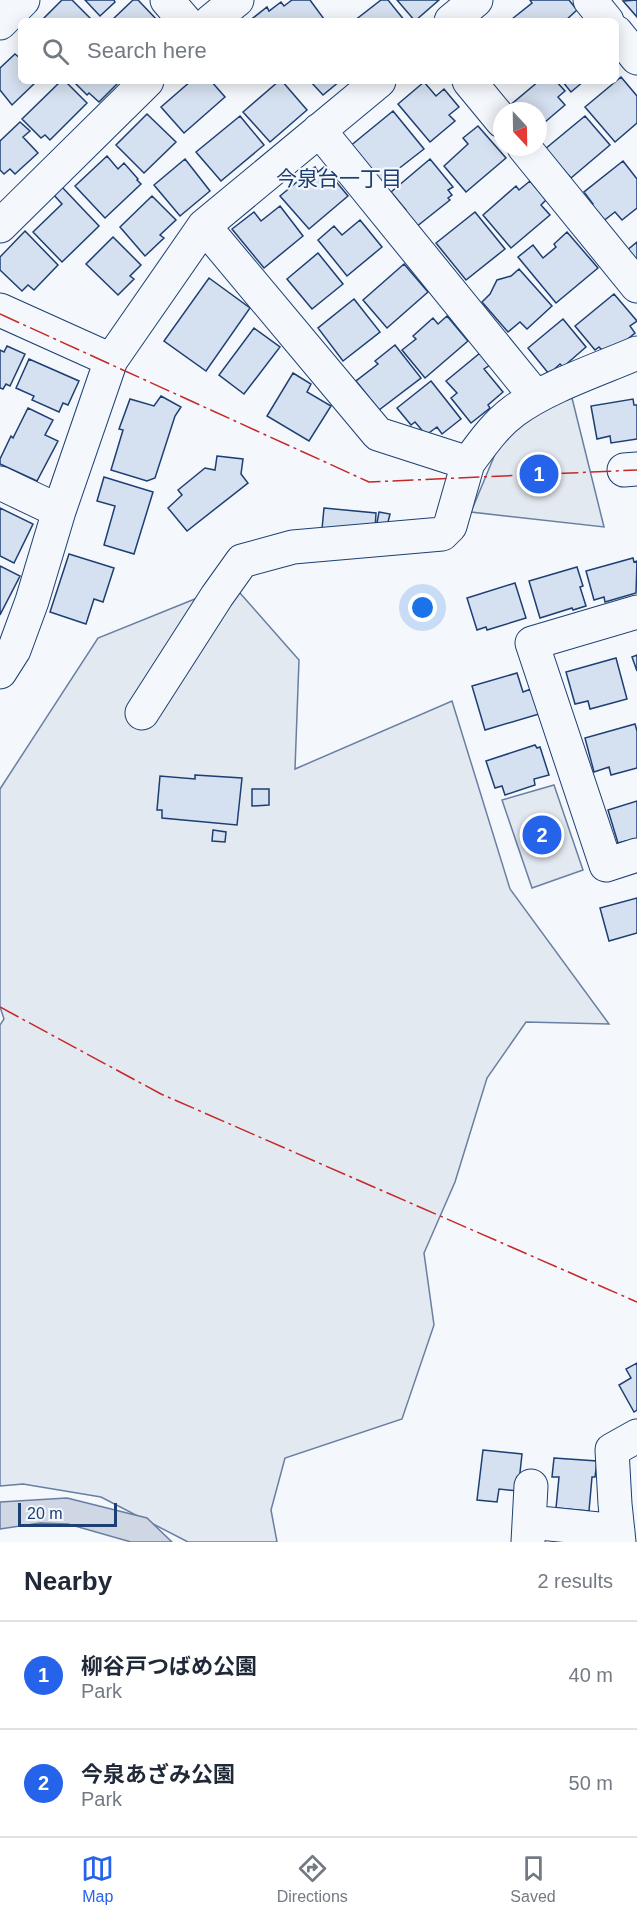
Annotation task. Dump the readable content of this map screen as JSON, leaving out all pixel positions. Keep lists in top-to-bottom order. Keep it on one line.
{"districts":["今泉台一丁目"],"scale_bar":"20 m","north":"bottom","page":{"search":"Search here","pins":["1","2"],"scale":"20 m","heading":["Nearby","2 results"],"list":[{"mark":"1","name":"柳谷戸つばめ公園","note":"Park","value":"40 m"},{"mark":"2","name":"今泉あざみ公園","note":"Park","value":"50 m"}],"nav":["Map","Directions","Saved"]}}
